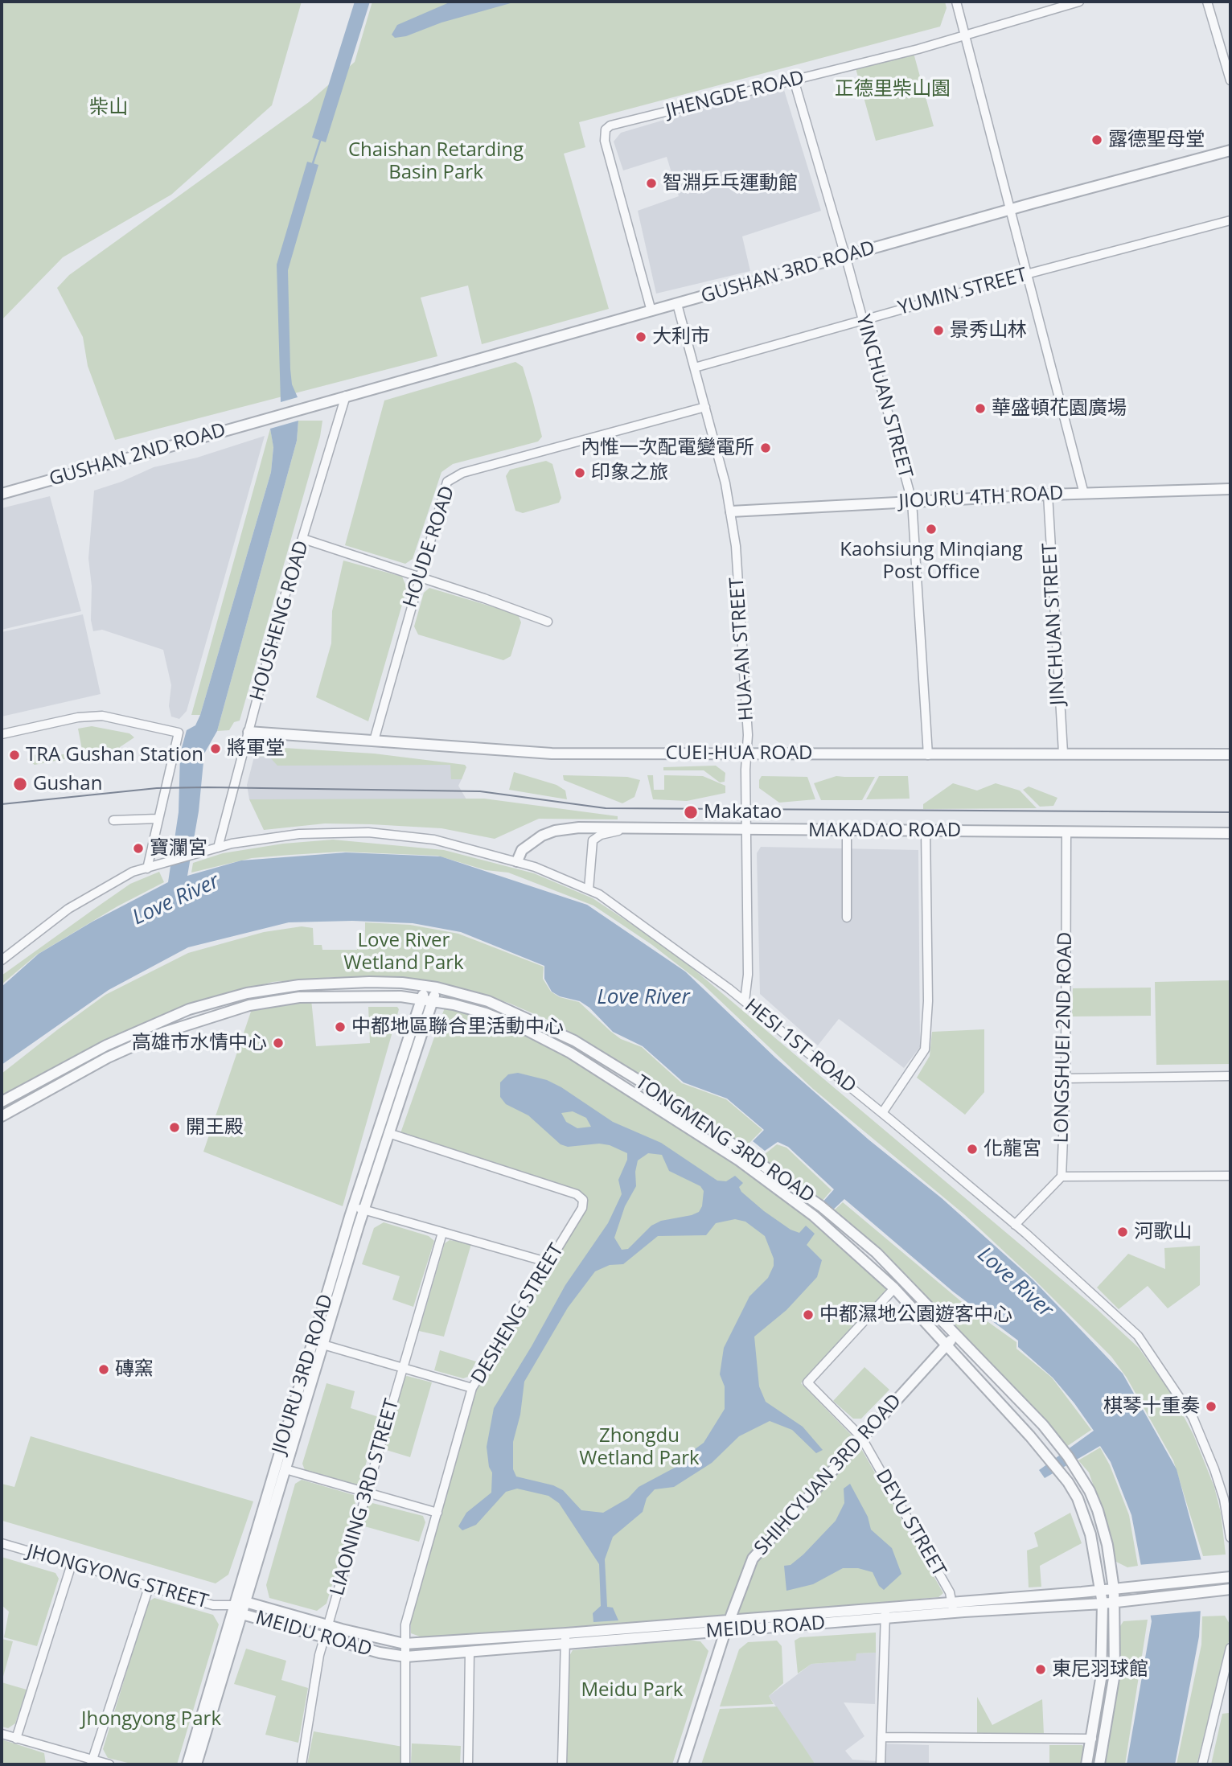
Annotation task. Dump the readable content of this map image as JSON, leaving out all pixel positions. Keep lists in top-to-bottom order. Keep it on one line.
{"streets":{"street":["JHENGDE ROAD","GUSHAN 3RD ROAD","YUMIN STREET","YINCHUAN STREET","GUSHAN 2ND ROAD","JIOURU 4TH ROAD","HOUDE ROAD","HOUSHENG ROAD","JINCHUAN STREET","HUA-AN STREET","CUEI-HUA ROAD","MAKADAO ROAD","LONGSHUEI 2ND ROAD","HESI 1ST ROAD","TONGMENG 3RD ROAD","DESHENG STREET","JIOURU 3RD ROAD","SHIHCYUAN 3RD ROAD","LIAONING 3RD STREET","DEYU STREET","JHONGYONG STREET","MEIDU ROAD"]},"crossings":[["JHENGDE ROAD","GUSHAN 3RD ROAD"],["JHENGDE ROAD","YINCHUAN STREET"],["GUSHAN 3RD ROAD","YINCHUAN STREET"],["GUSHAN 3RD ROAD","GUSHAN 2ND ROAD"],["GUSHAN 3RD ROAD","HOUSHENG ROAD"],["GUSHAN 3RD ROAD","HUA-AN STREET"],["YUMIN STREET","YINCHUAN STREET"],["YUMIN STREET","HUA-AN STREET"],["YINCHUAN STREET","JIOURU 4TH ROAD"],["YINCHUAN STREET","CUEI-HUA ROAD"],["GUSHAN 2ND ROAD","HOUSHENG ROAD"],["JIOURU 4TH ROAD","JINCHUAN STREET"],["JIOURU 4TH ROAD","HUA-AN STREET"],["HOUDE ROAD","HUA-AN STREET"],["HOUDE ROAD","CUEI-HUA ROAD"],["HOUSHENG ROAD","CUEI-HUA ROAD"],["HOUSHENG ROAD","HESI 1ST ROAD"],["JINCHUAN STREET","CUEI-HUA ROAD"],["HUA-AN STREET","CUEI-HUA ROAD"],["HUA-AN STREET","MAKADAO ROAD"],["HUA-AN STREET","HESI 1ST ROAD"],["MAKADAO ROAD","LONGSHUEI 2ND ROAD"],["MAKADAO ROAD","HESI 1ST ROAD"],["TONGMENG 3RD ROAD","JIOURU 3RD ROAD"],["TONGMENG 3RD ROAD","SHIHCYUAN 3RD ROAD"],["TONGMENG 3RD ROAD","DEYU STREET"],["TONGMENG 3RD ROAD","MEIDU ROAD"],["DESHENG STREET","JIOURU 3RD ROAD"],["DESHENG STREET","MEIDU ROAD"],["JIOURU 3RD ROAD","JHONGYONG STREET"],["JIOURU 3RD ROAD","MEIDU ROAD"],["SHIHCYUAN 3RD ROAD","DEYU STREET"],["SHIHCYUAN 3RD ROAD","MEIDU ROAD"],["LIAONING 3RD STREET","MEIDU ROAD"],["DEYU STREET","MEIDU ROAD"],["JHONGYONG STREET","MEIDU ROAD"]],"water":["Love River"],"parks":["正德里柴山園","柴山","Chaishan Retarding Basin Park","Love River Wetland Park","Zhongdu Wetland Park","Meidu Park","Jhongyong Park"],"places":["露德聖母堂","智淵乒乓運動館","景秀山林","大利市","華盛頓花園廣場","內惟一次配電變電所","印象之旅","Kaohsiung Minqiang Post Office","將軍堂","TRA Gushan Station","Gushan","Makatao","寶瀾宮","中都地區聯合里活動中心","高雄市水情中心","開王殿","化龍宮","河歌山","中都濕地公園遊客中心","磚窯","棋琴十重奏","東尼羽球館"]}
